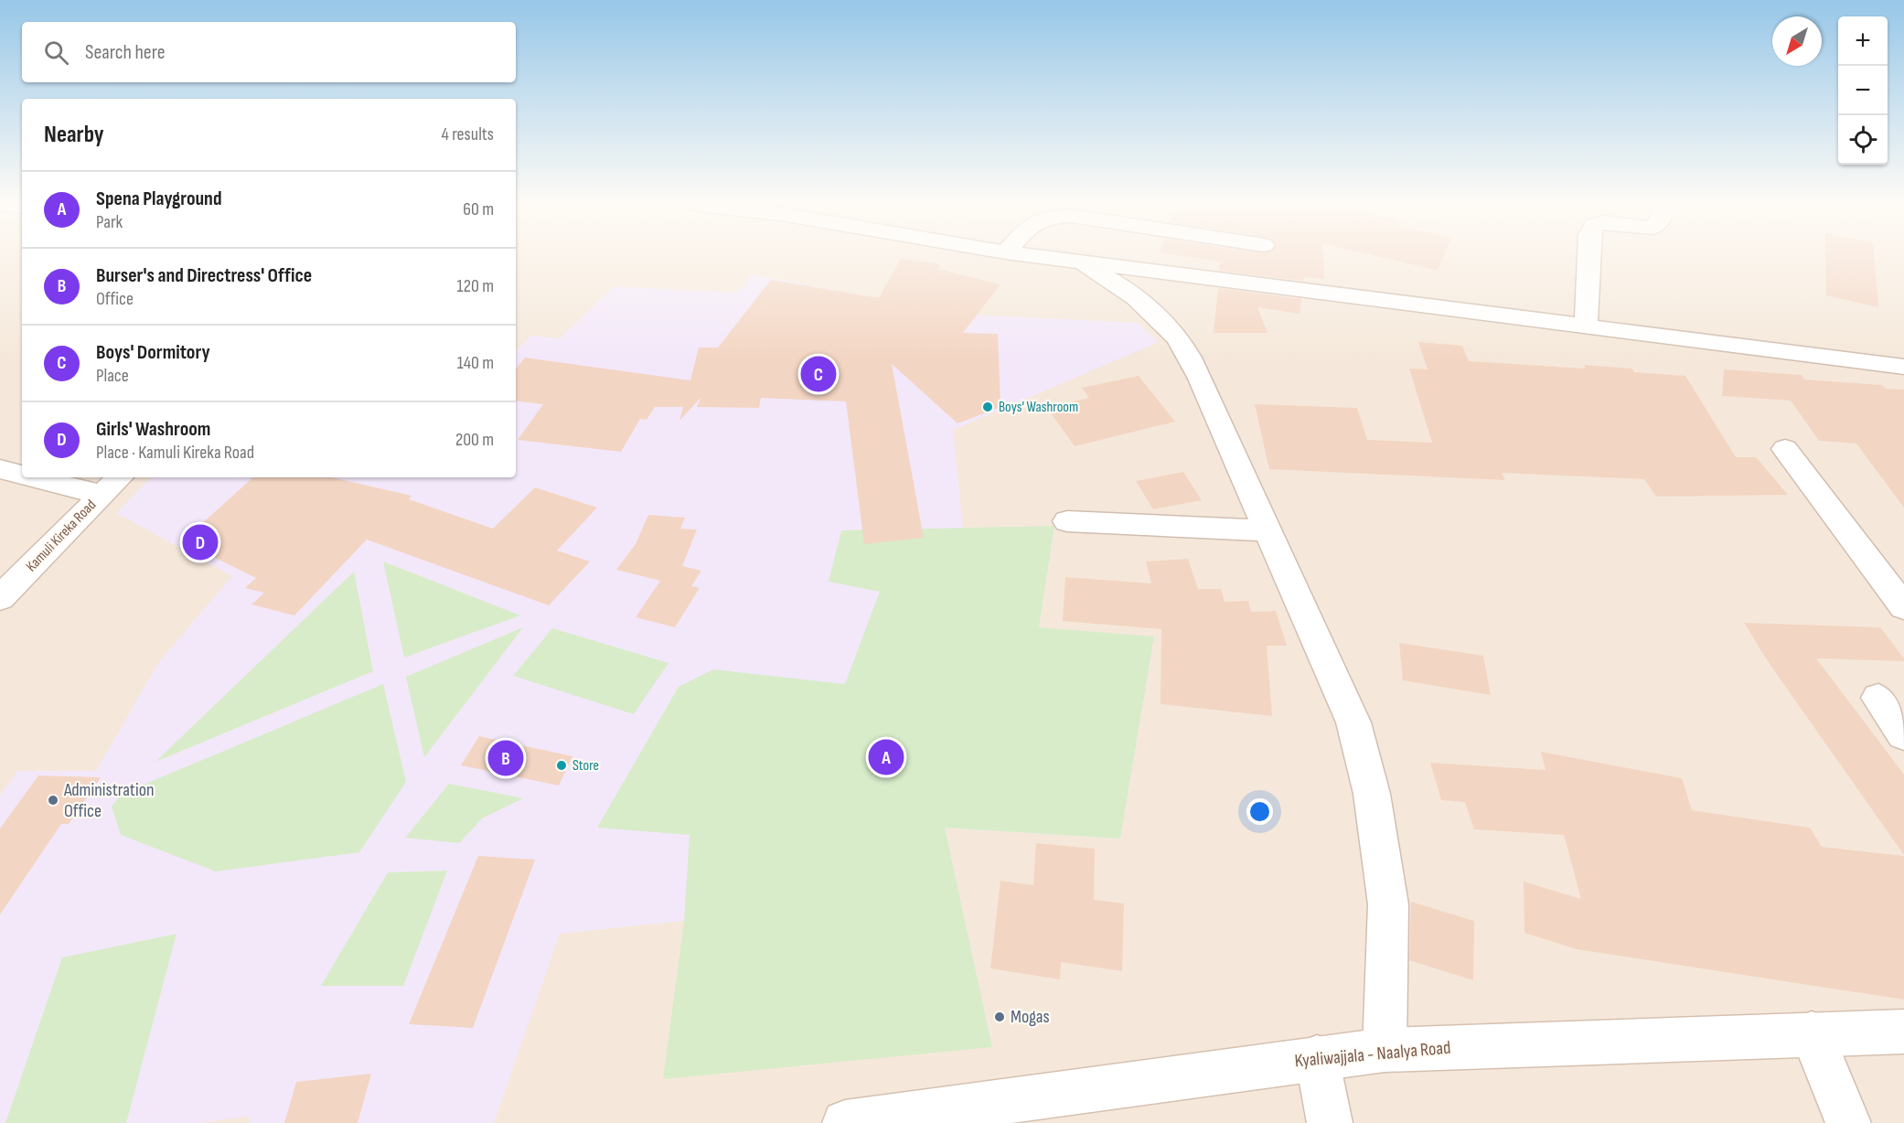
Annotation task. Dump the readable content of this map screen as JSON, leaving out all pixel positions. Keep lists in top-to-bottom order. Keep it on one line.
{"streets":{"street":["Kamuli Kireka Road","Kyaliwajjala - Naalya Road"]},"places":["Boys' Washroom","Store","Administration Office","Mogas"],"north":"bottom left","page":{"map_buttons":["+","−"],"search":"Search here","heading":["Nearby","4 results"],"list":[{"mark":"A","name":"Spena Playground","note":"Park","value":"60 m"},{"mark":"B","name":"Burser's and Directress' Office","note":"Office","value":"120 m"},{"mark":"C","name":"Boys' Dormitory","note":"Place","value":"140 m"},{"mark":"D","name":"Girls' Washroom","note":"Place · Kamuli Kireka Road","value":"200 m"}],"pins":["C","D","A","B"]}}
